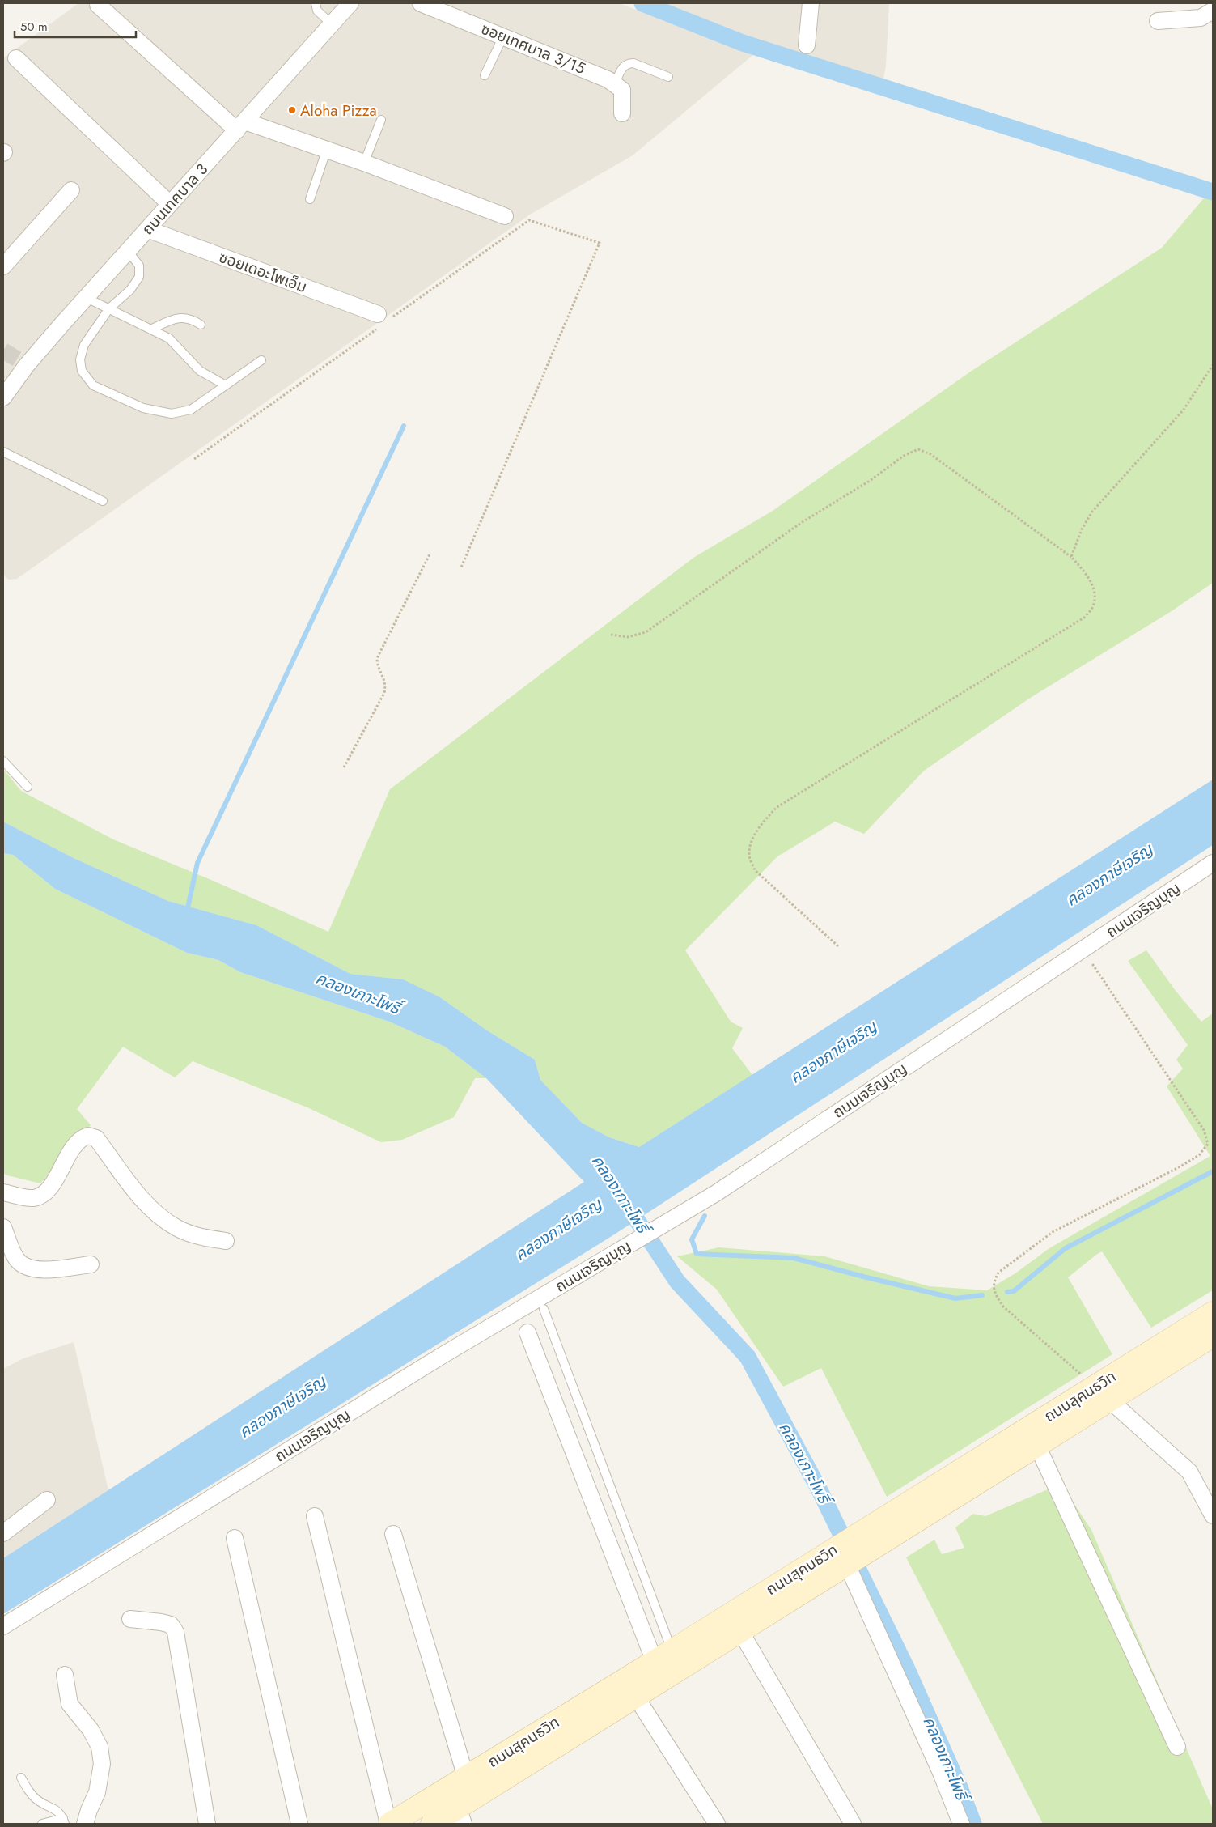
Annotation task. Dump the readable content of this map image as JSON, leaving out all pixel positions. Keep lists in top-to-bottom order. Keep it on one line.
{"streets":{"main road":["ถนนสุคนธวิท"],"street":["ซอยเทศบาล 3/15","ถนนเทศบาล 3","ซอยเดอะโพเอ็ม","ถนนเจริญบุญ"]},"crossings":[["ถนนเทศบาล 3","ซอยเดอะโพเอ็ม"]],"water":["คลองภาษีเจริญ","คลองเกาะโพธิ์"],"places":["Aloha Pizza"],"scale_bar":"50 m"}
